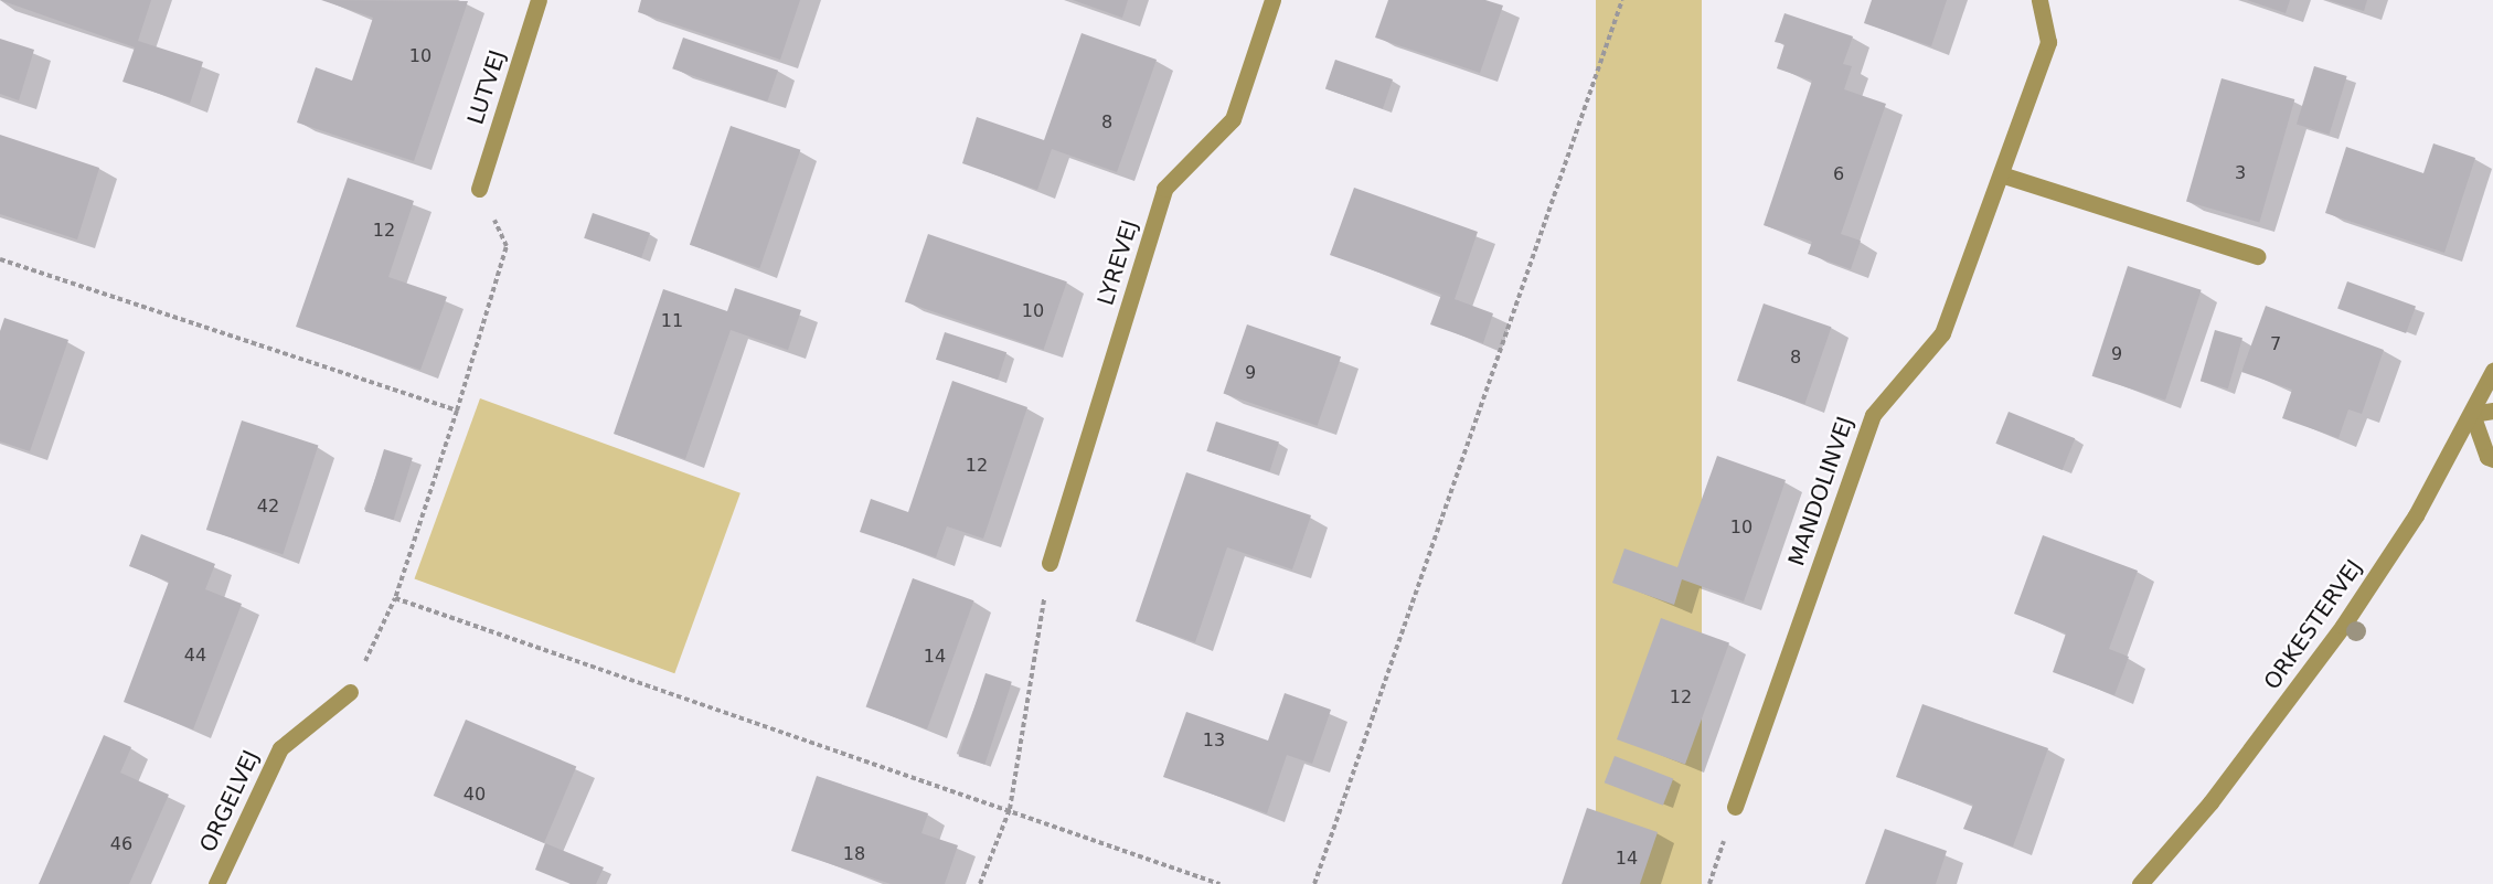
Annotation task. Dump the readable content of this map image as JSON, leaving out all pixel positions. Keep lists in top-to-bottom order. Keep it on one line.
{"streets":{"street":["LUTVEJ","LYREVEJ","MANDOLINVEJ","ORKESTERVEJ","ORGELVEJ"]},"house_numbers":["10","8","3","6","12","10","11","7","9","8","9","12","42","10","44","14","12","13","40","46","18","14"]}
